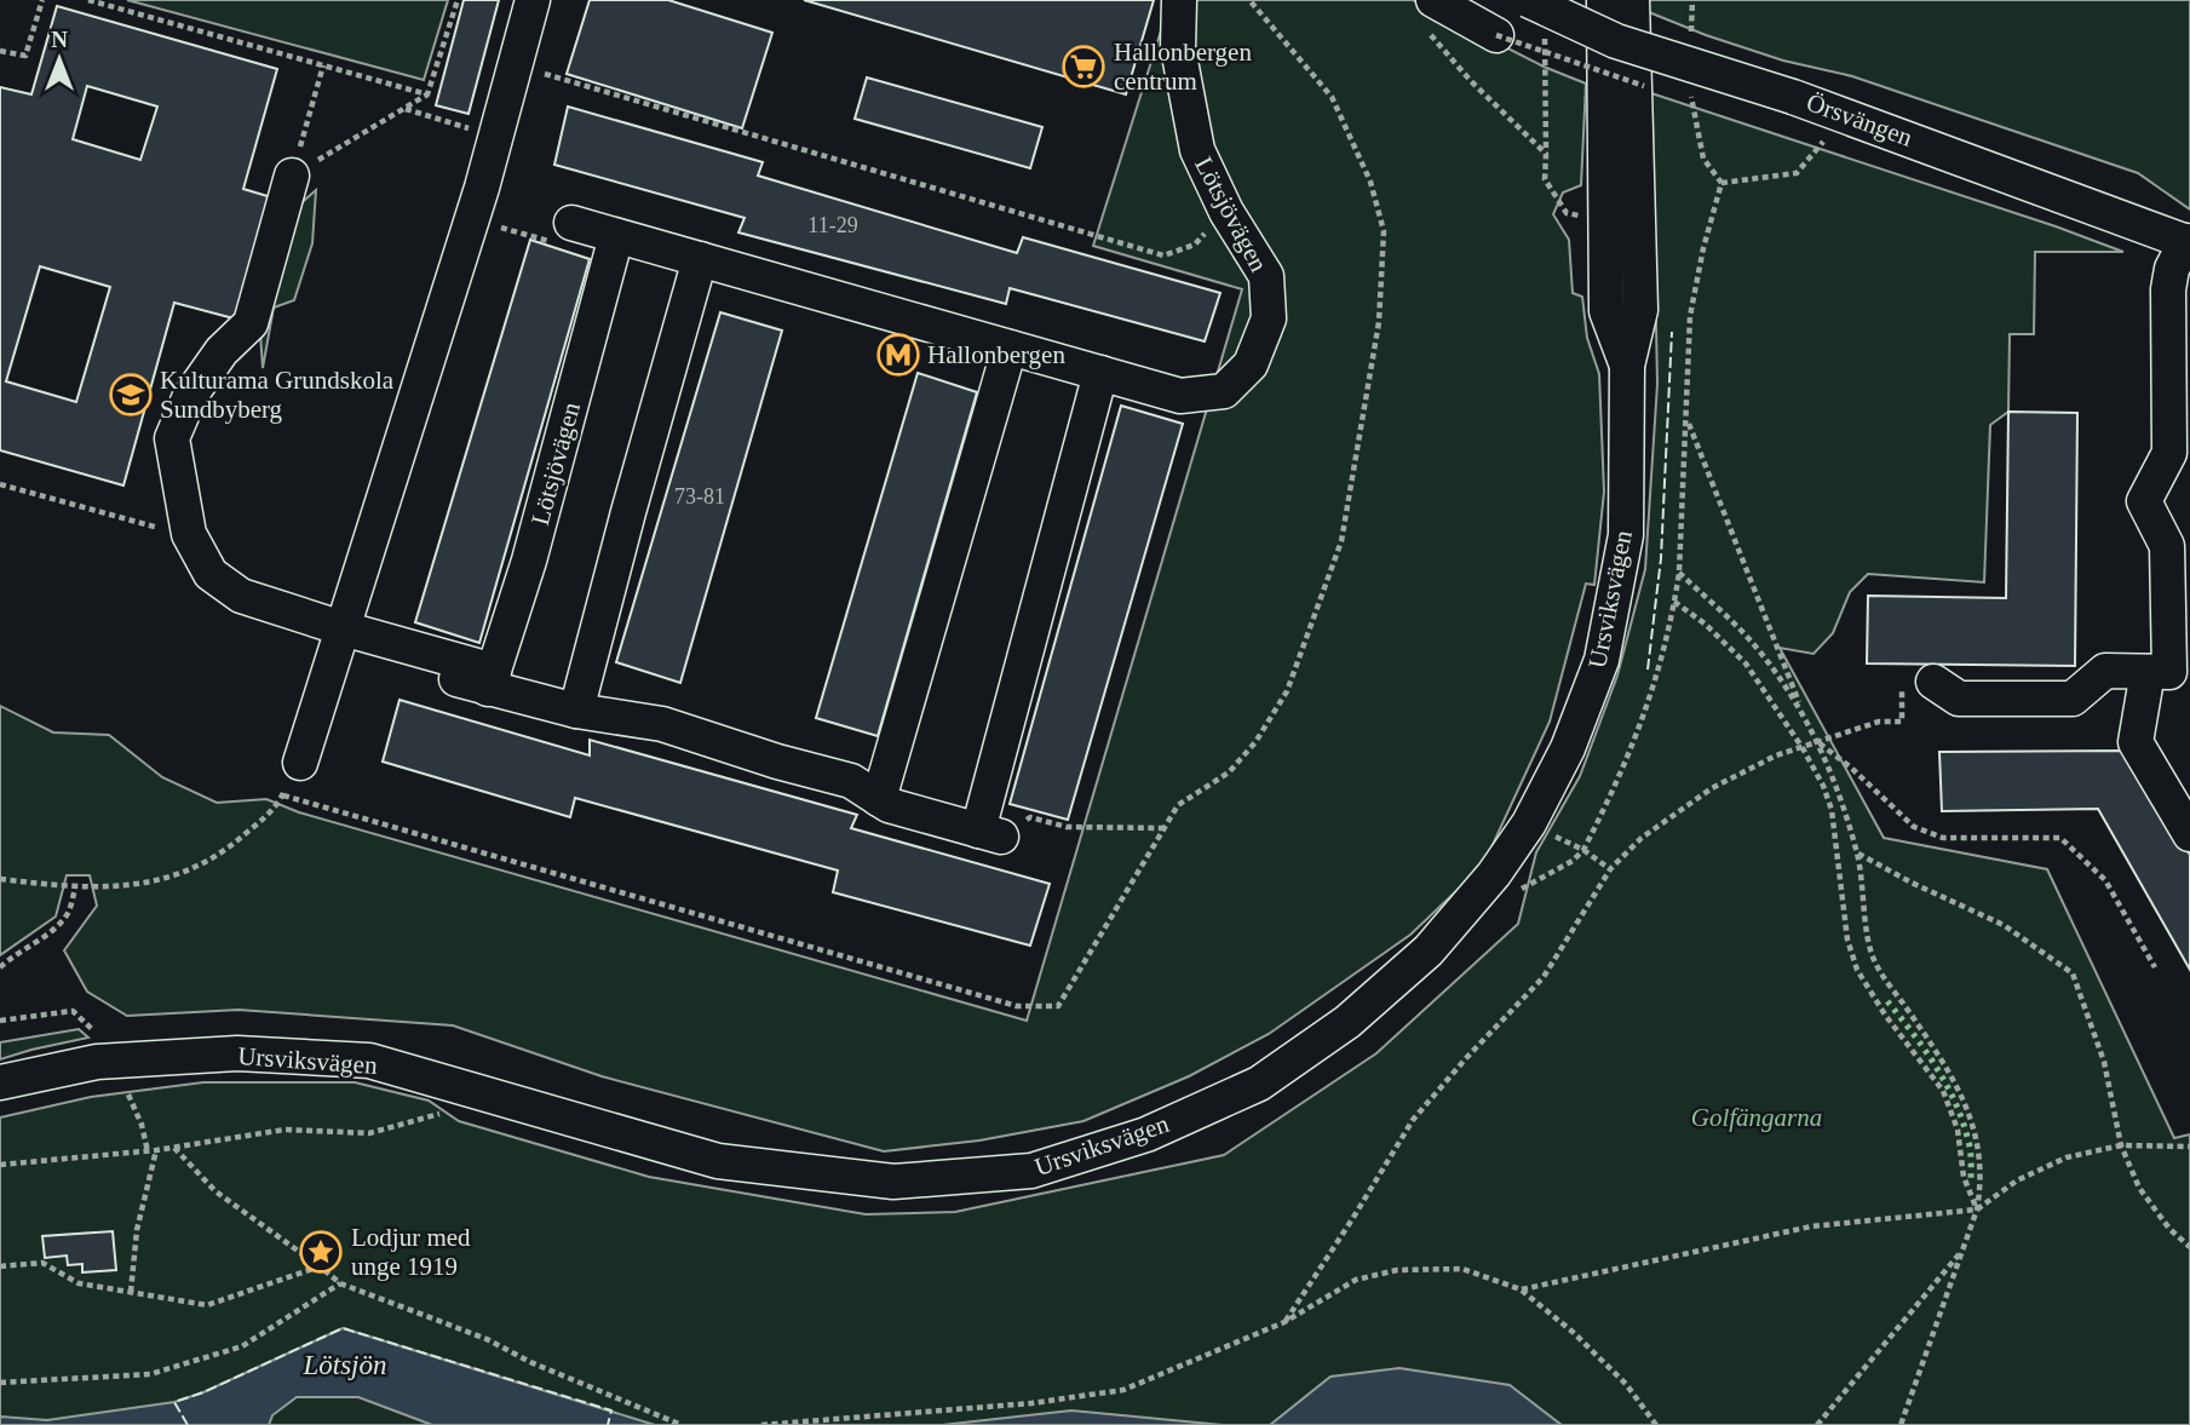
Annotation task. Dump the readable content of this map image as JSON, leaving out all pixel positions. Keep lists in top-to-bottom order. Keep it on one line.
{"streets":{"street":["Örsvängen","Lötsjövägen","Ursviksvägen"]},"water":["Lötsjön"],"parks":["Golfängarna"],"places":{"supermarket":["Hallonbergen centrum"],"metro station":["Hallonbergen"],"school or university":["Kulturama Grundskola Sundbyberg"],"place":["Lodjur med unge 1919"]},"house_numbers":["11-29","73-81"],"north":"top"}
